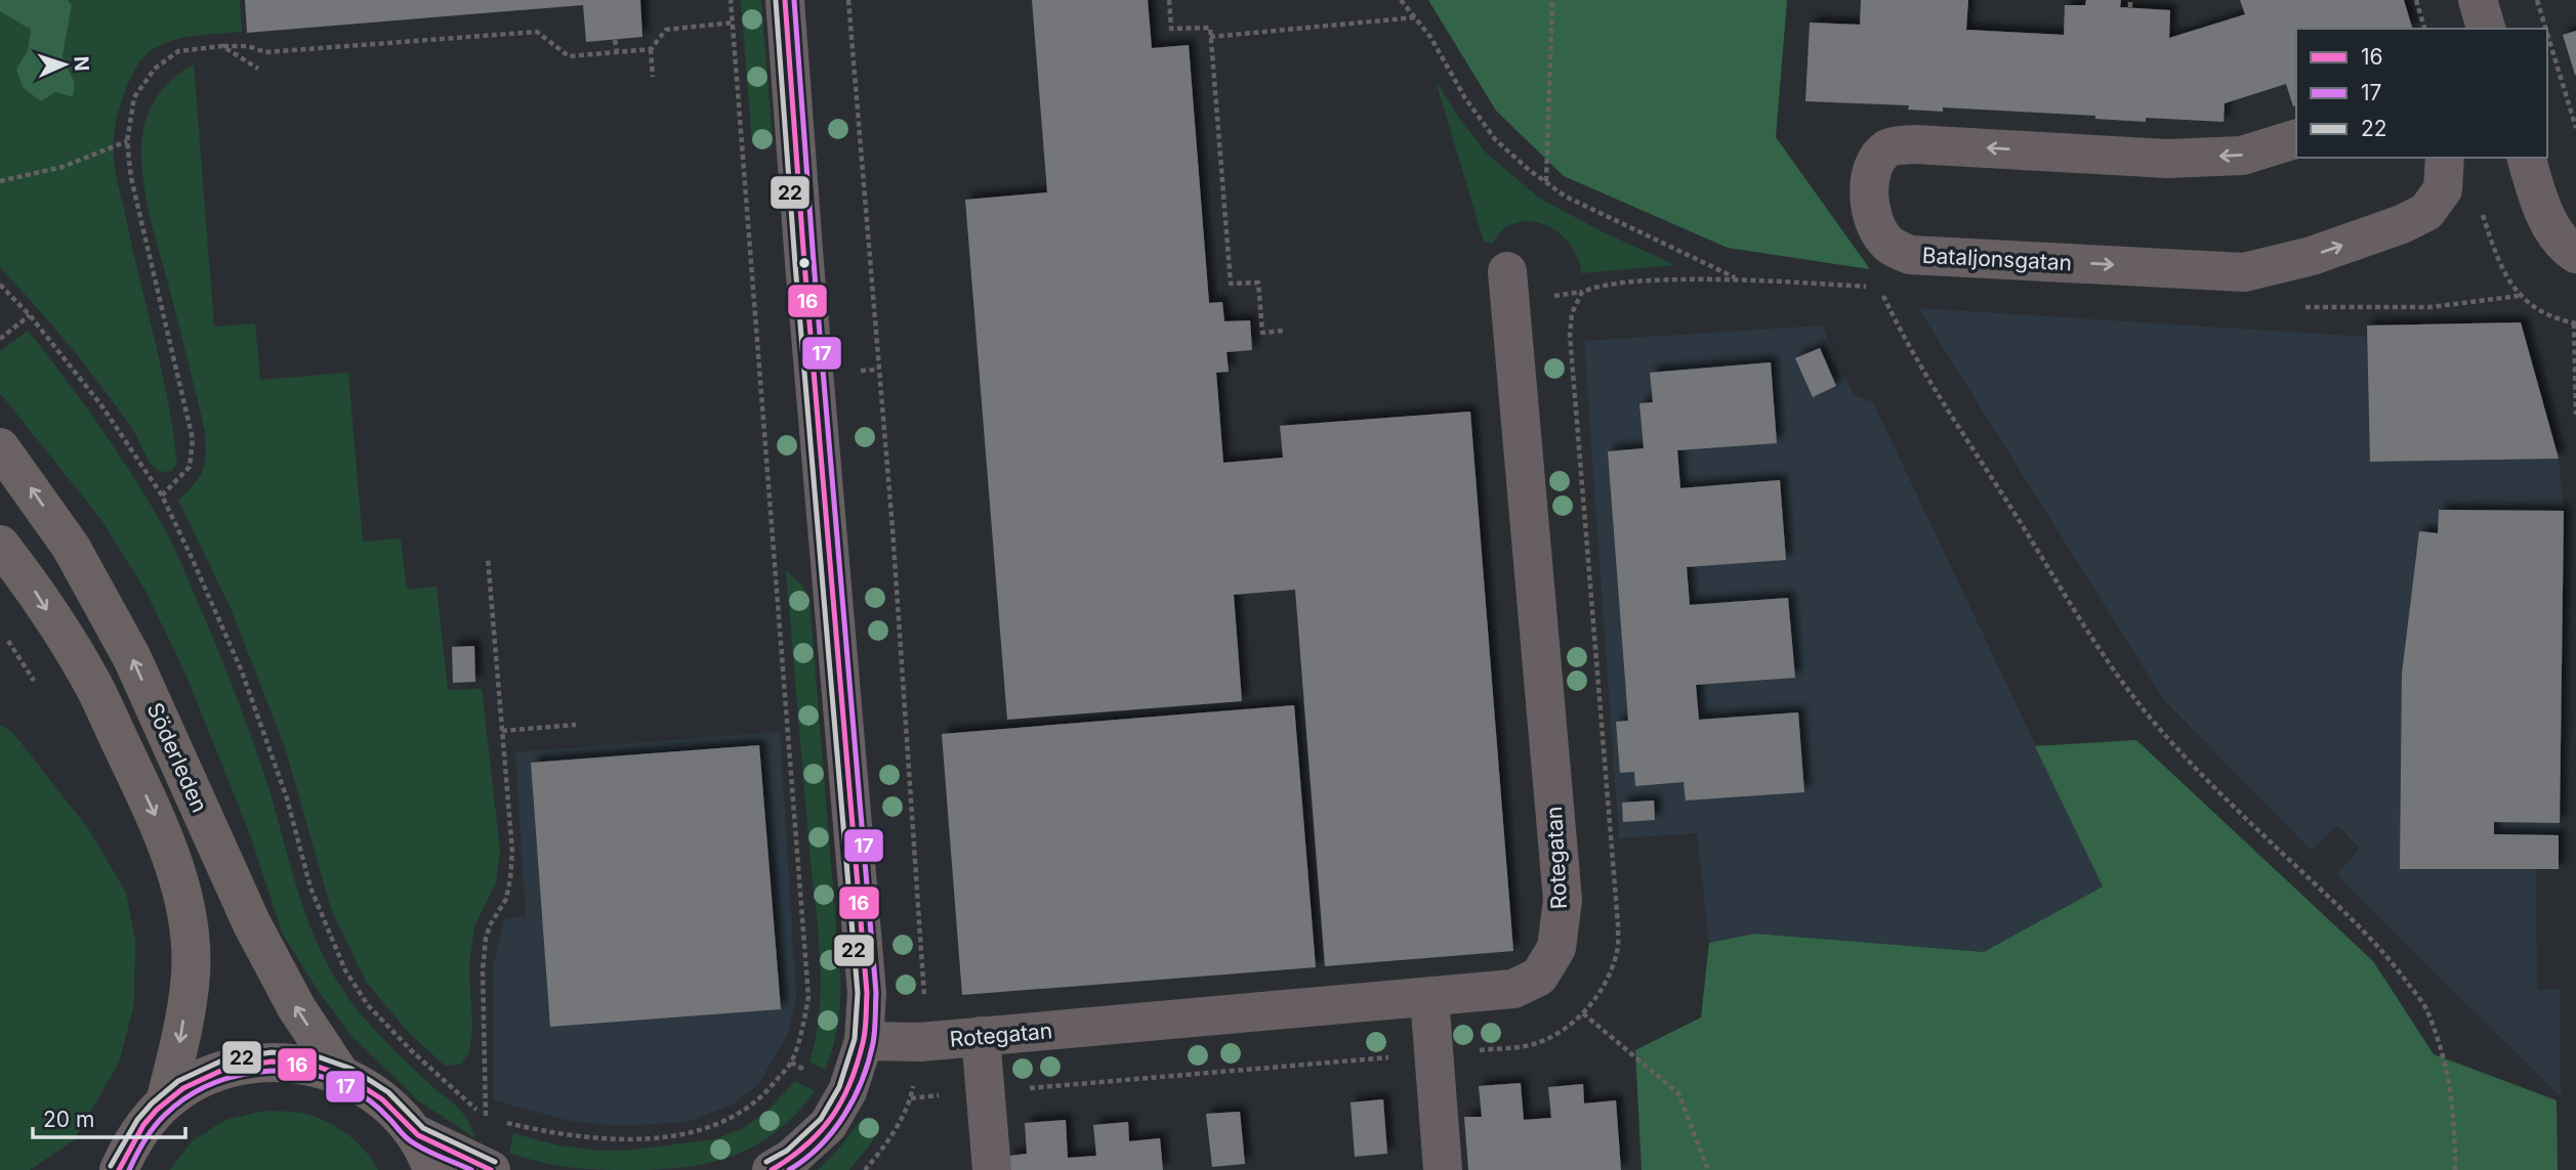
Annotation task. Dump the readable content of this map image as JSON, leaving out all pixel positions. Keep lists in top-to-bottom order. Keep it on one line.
{"streets":{"main road":["Söderleden"],"street":["Bataljonsgatan","Rotegatan"]},"lines":["transit line 16","transit line 17","transit line 22"],"legend":["16","17","22"],"scale_bar":"20 m","north":"right"}
